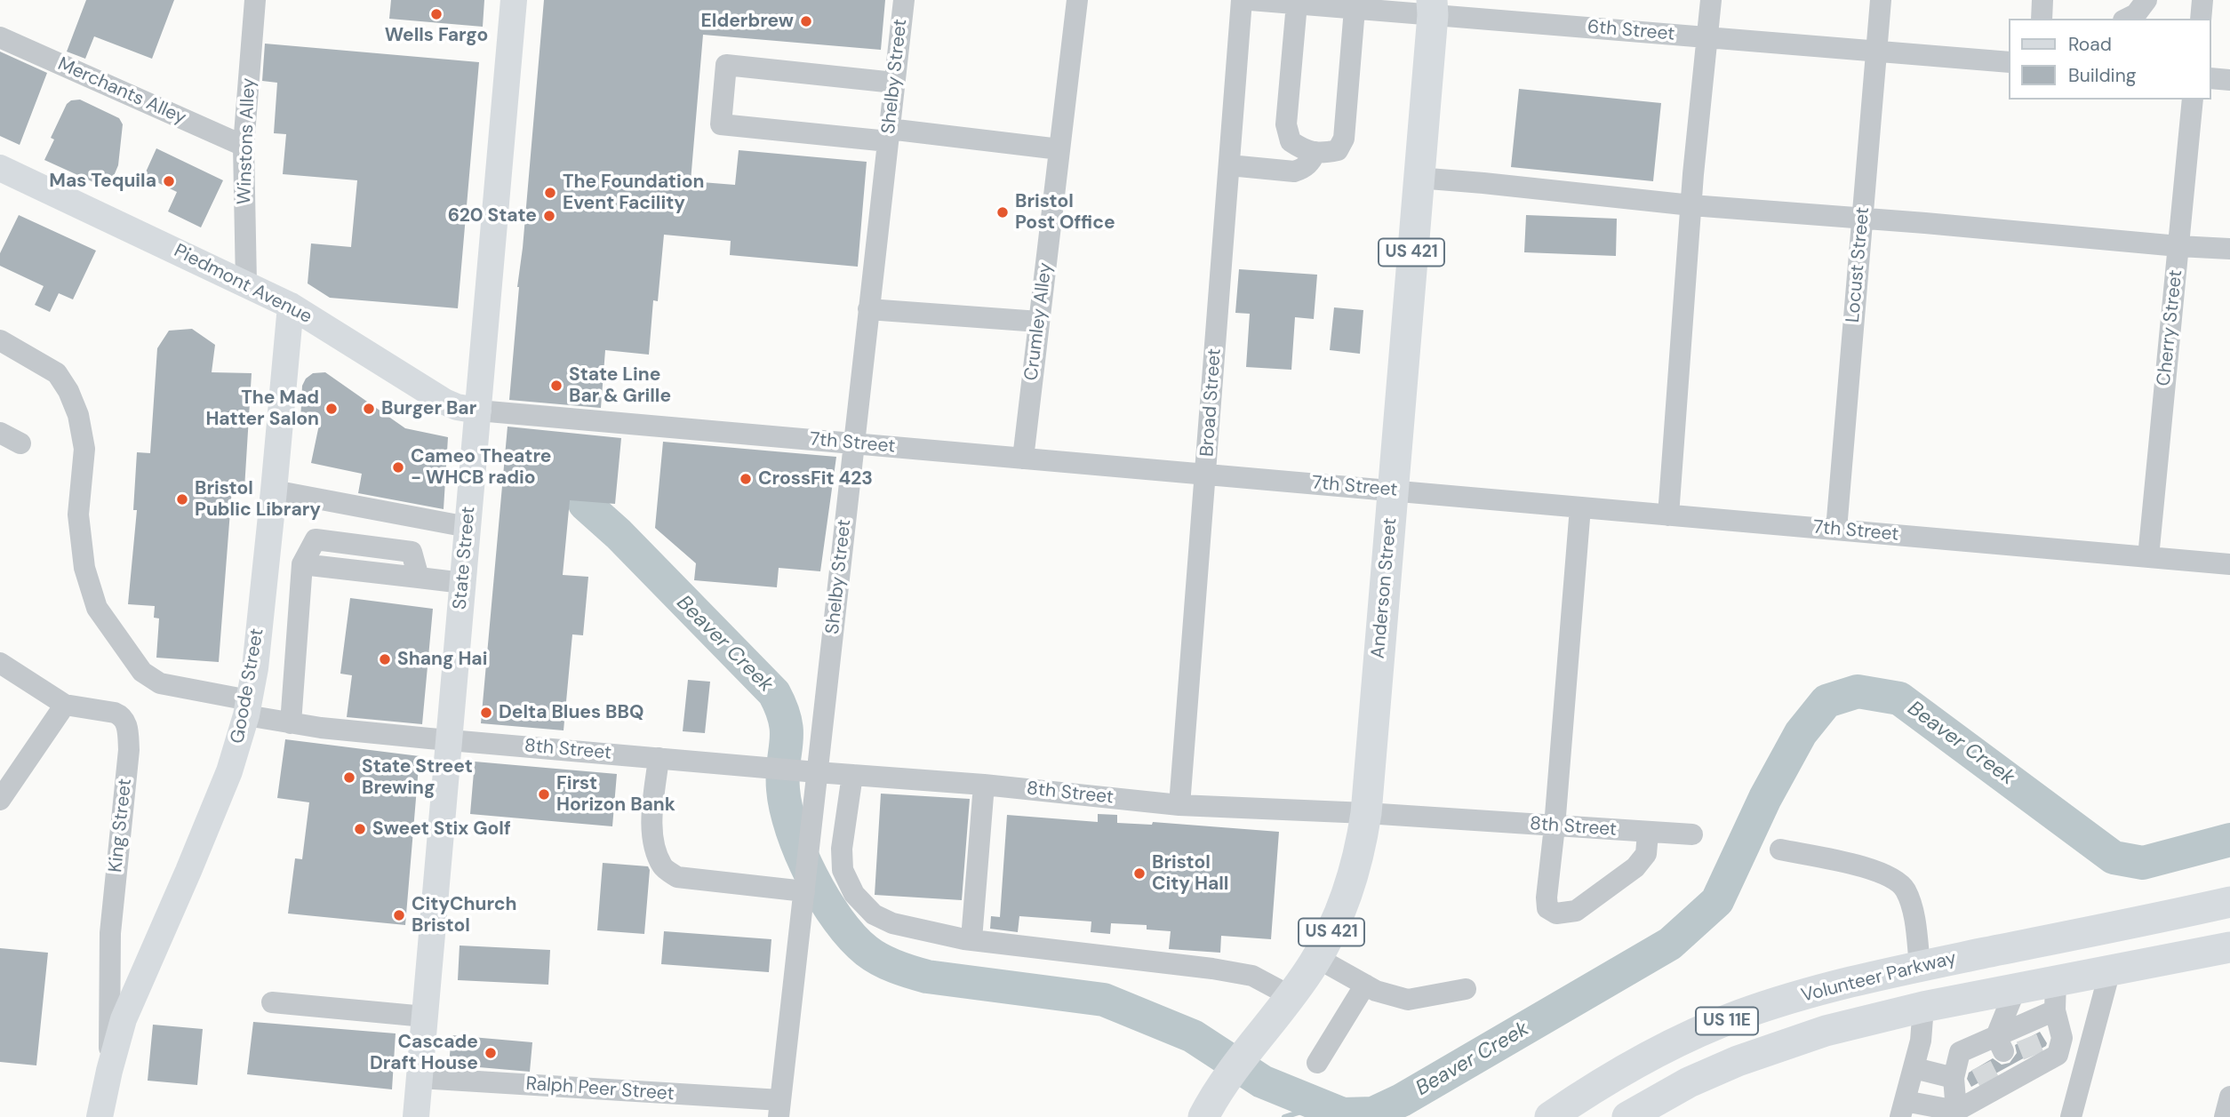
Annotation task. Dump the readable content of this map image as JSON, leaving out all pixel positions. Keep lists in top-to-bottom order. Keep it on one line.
{"streets":{"highway":["US 421","Anderson Street","Volunteer Parkway","US 11E"],"main road":["Piedmont Avenue","State Street","Goode Street"],"street":["6th Street","Shelby Street","Merchants Alley","Winstons Alley","Locust Street","Crumley Alley","Cherry Street","Broad Street","7th Street","8th Street","King Street","Ralph Peer Street"]},"crossings":[["6th Street","Locust Street"],["6th Street","Anderson Street"],["Shelby Street","7th Street"],["Shelby Street","8th Street"],["Shelby Street","Ralph Peer Street"],["Merchants Alley","Winstons Alley"],["Winstons Alley","Piedmont Avenue"],["Locust Street","7th Street"],["Piedmont Avenue","7th Street"],["Piedmont Avenue","State Street"],["Piedmont Avenue","Goode Street"],["Crumley Alley","7th Street"],["Cherry Street","7th Street"],["Broad Street","7th Street"],["Broad Street","8th Street"],["7th Street","State Street"],["7th Street","Anderson Street"],["State Street","8th Street"],["State Street","Ralph Peer Street"],["Anderson Street","8th Street"],["Goode Street","King Street"]],"water":["Beaver Creek"],"places":["Wells Fargo","Elderbrew","Mas Tequila","The Foundation Event Facility","Bristol Post Office","620 State","State Line Bar & Grille","The Mad Hatter Salon","Burger Bar","Cameo Theatre - WHCB radio","CrossFit 423","Bristol Public Library","Shang Hai","Delta Blues BBQ","State Street Brewing","First Horizon Bank","Sweet Stix Golf","Bristol City Hall","CityChurch Bristol","Cascade Draft House"],"legend":["Road","Building"]}
